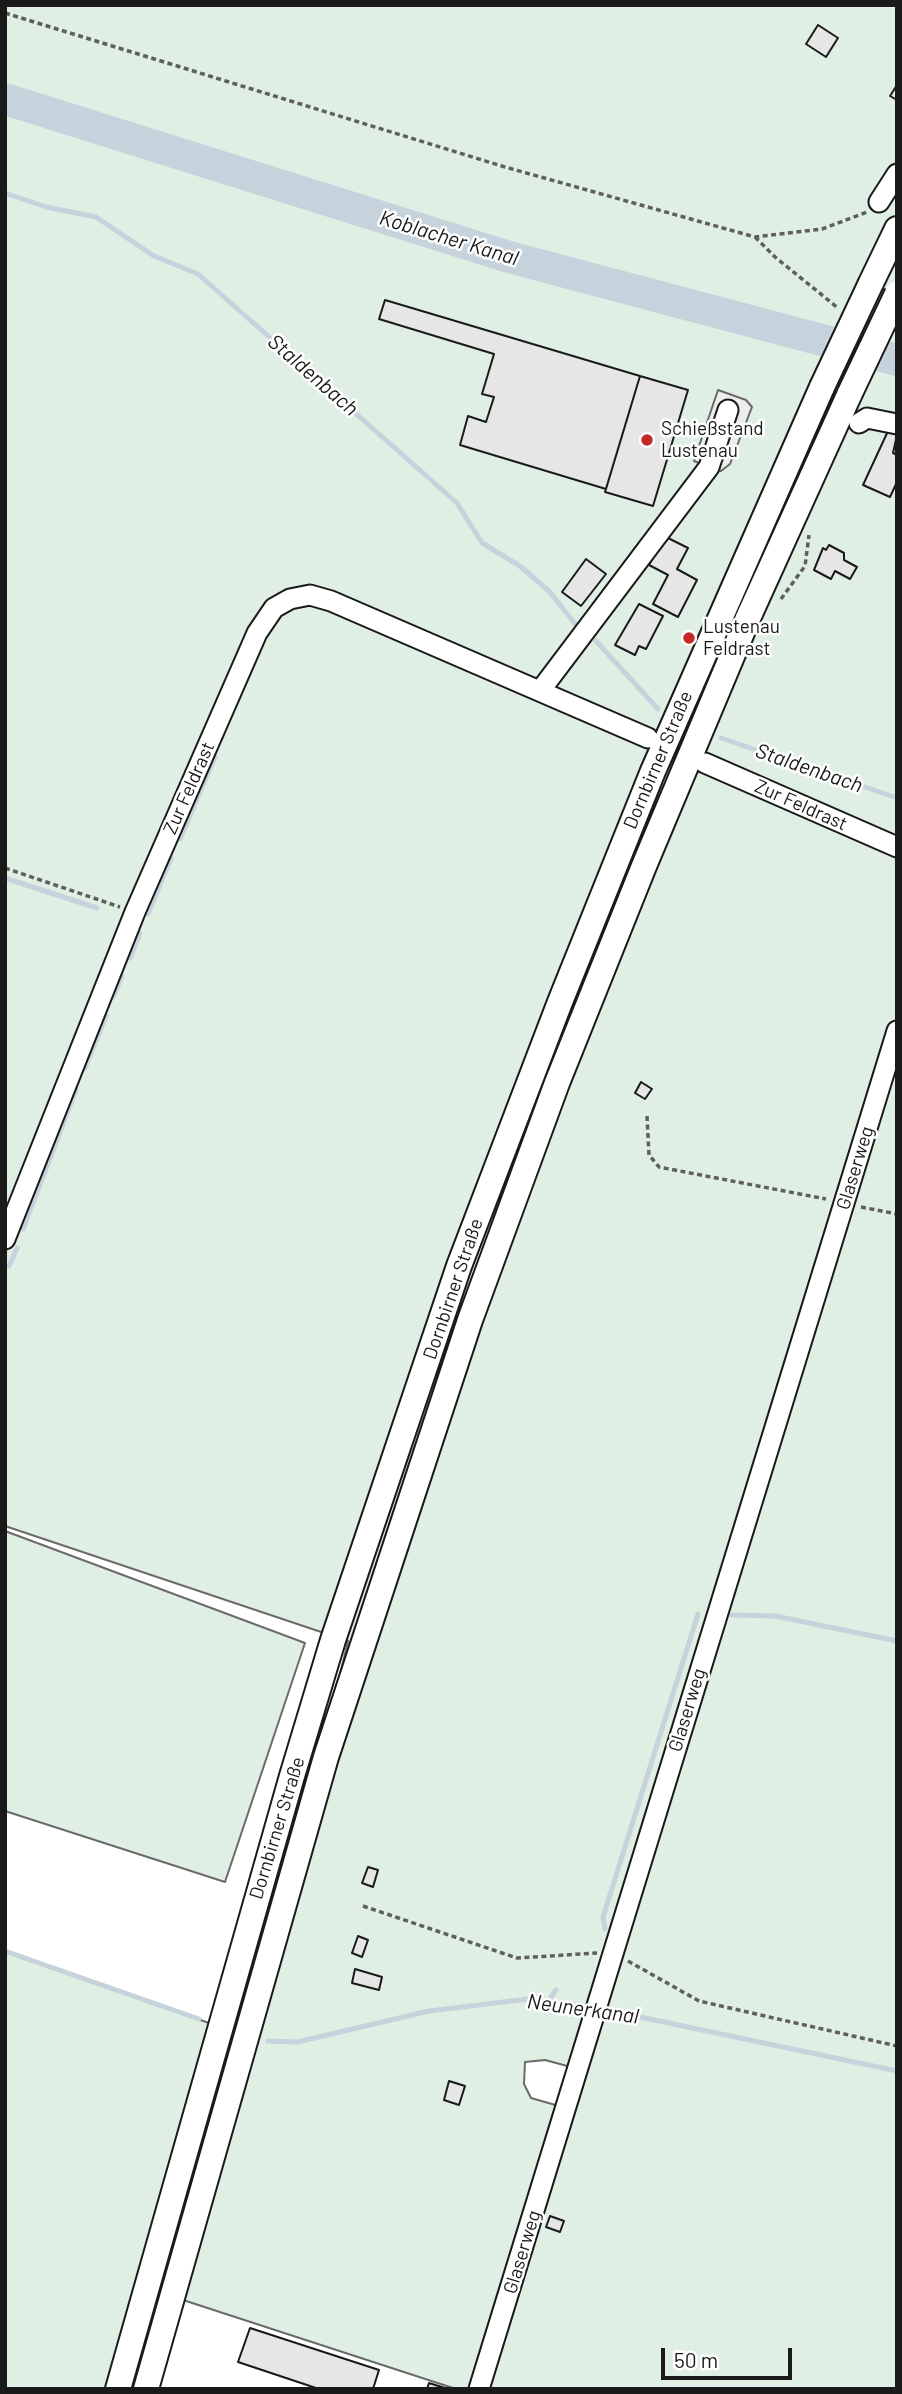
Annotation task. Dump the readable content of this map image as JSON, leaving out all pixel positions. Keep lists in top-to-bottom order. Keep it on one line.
{"streets":{"main road":["Dornbirner Straße"],"street":["Zur Feldrast","Glaserweg"]},"water":["Koblacher Kanal","Staldenbach","Neunerkanal"],"places":["Schießstand Lustenau","Lustenau Feldrast"],"scale_bar":"50 m"}
